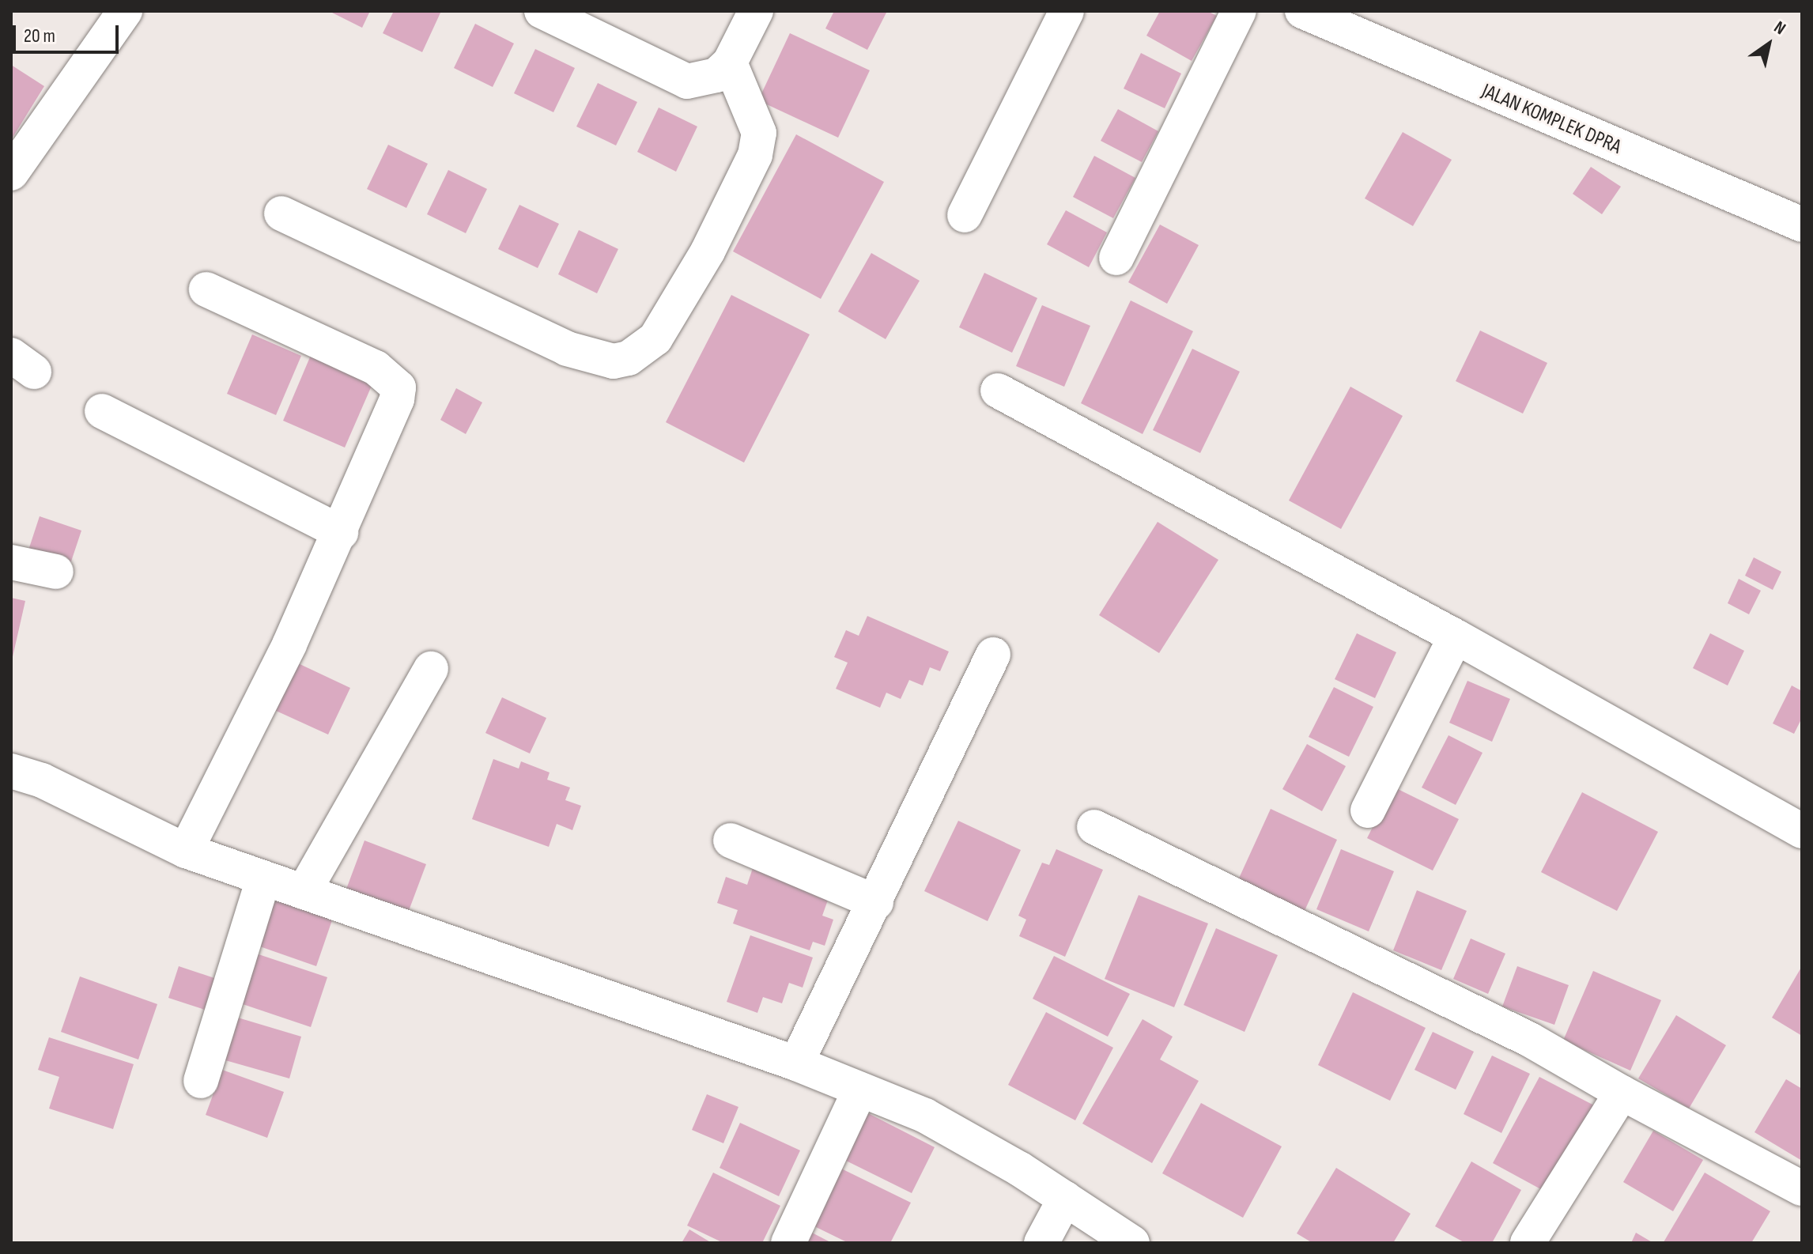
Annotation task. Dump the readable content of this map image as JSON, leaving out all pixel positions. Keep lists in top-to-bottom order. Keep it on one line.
{"streets":{"street":["JALAN KOMPLEK DPRA"]},"scale_bar":"20 m","north":"top right"}
